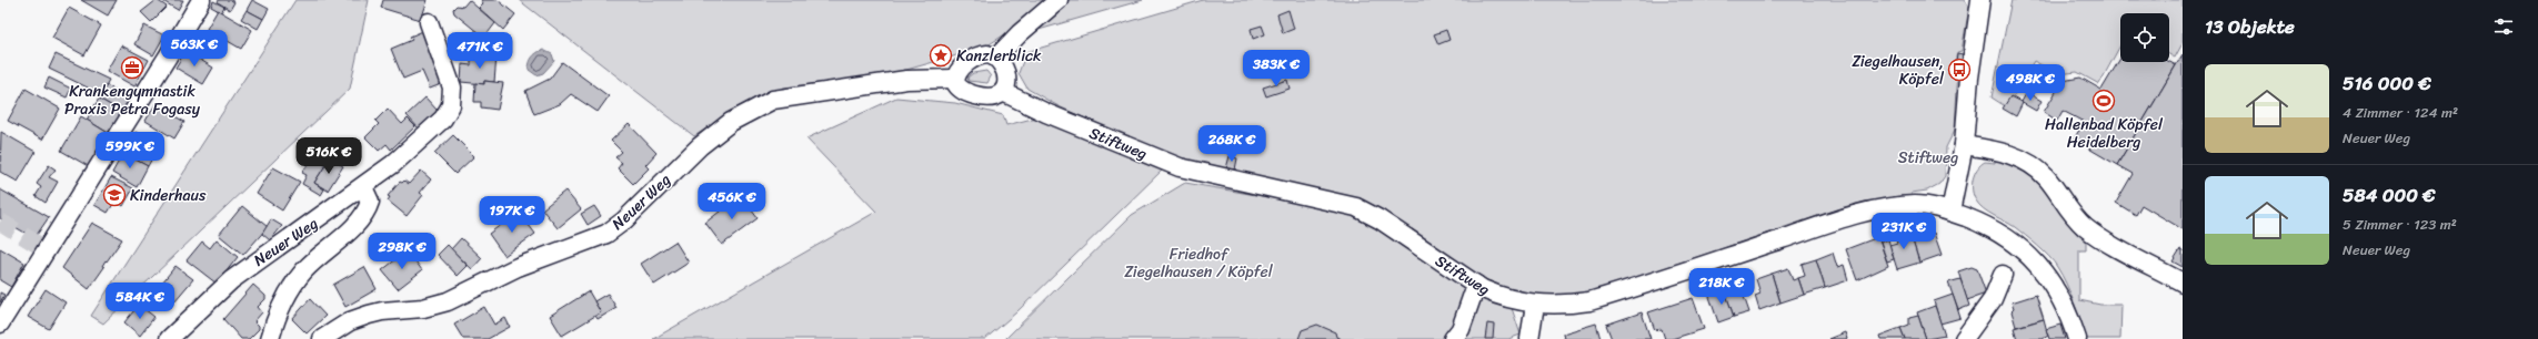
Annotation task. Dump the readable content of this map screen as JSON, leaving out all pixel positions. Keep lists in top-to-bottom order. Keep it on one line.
{"streets":{"street":["Stiftweg","Neuer Weg"]},"crossings":[["Stiftweg","Neuer Weg"]],"parks":["Stiftweg","Friedhof Ziegelhausen / Köpfel"],"places":{"place":["Kanzlerblick"],"office":["Krankengymnastik Praxis Petra Fogasy"],"bus stop":["Ziegelhausen, Köpfel"],"sports":["Hallenbad Köpfel Heidelberg"],"school or university":["Kinderhaus"]},"page":{"heading":"13 Objekte","price":["563K €","471K €","383K €","498K €","268K €","599K €","516K €","456K €","197K €","231K €","298K €","218K €","584K €"],"list":[{"name":"516 000 €","note":"4 Zimmer · 124 m² · Neuer Weg"},{"name":"584 000 €","note":"5 Zimmer · 123 m² · Neuer Weg"}]}}
